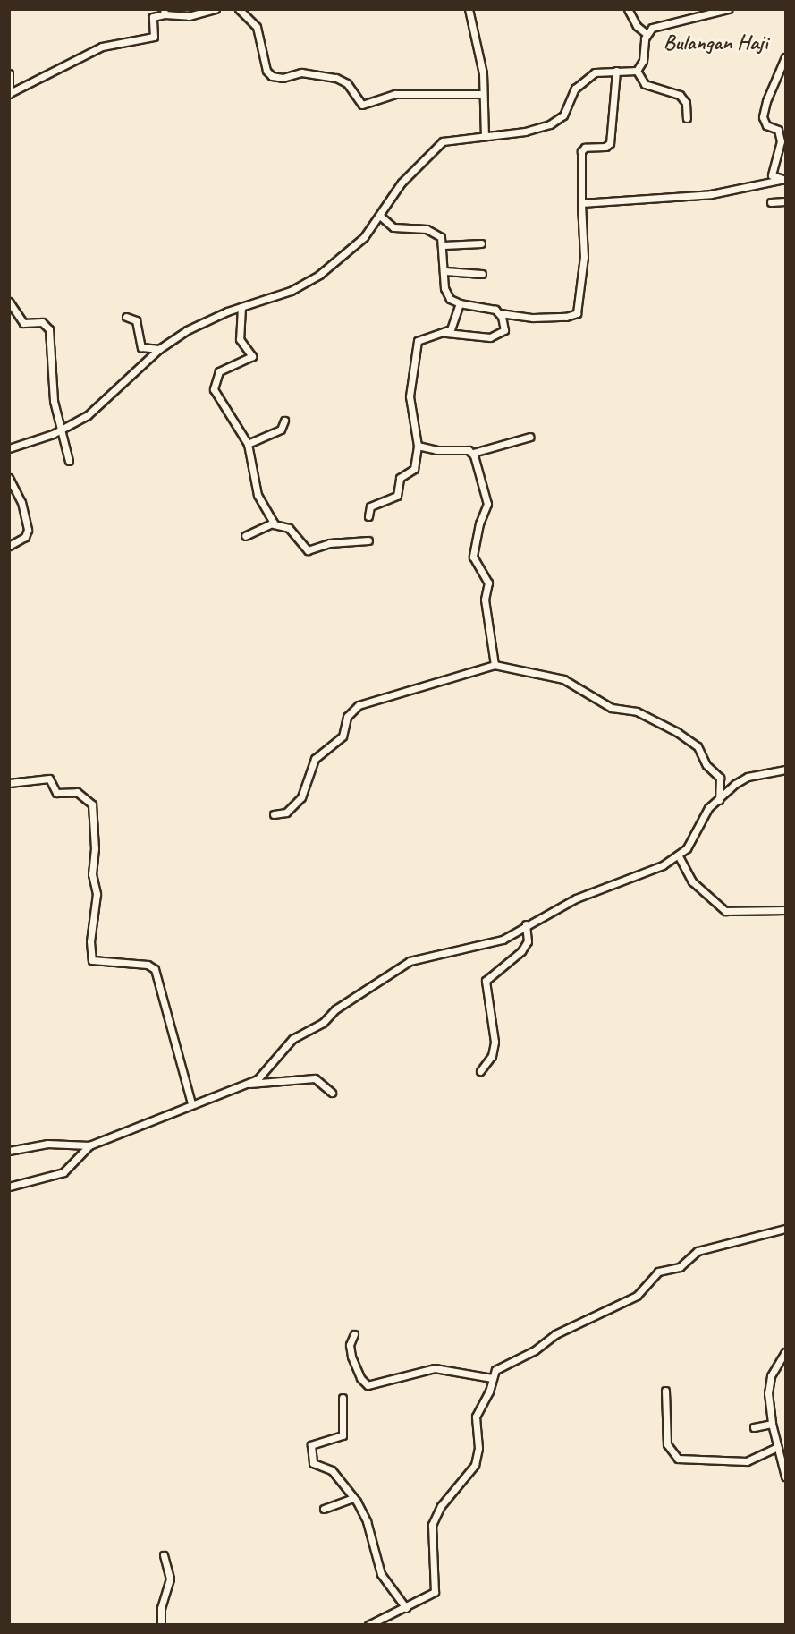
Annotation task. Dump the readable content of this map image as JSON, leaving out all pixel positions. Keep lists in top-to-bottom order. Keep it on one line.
{"districts":["Bulangan Haji"]}
